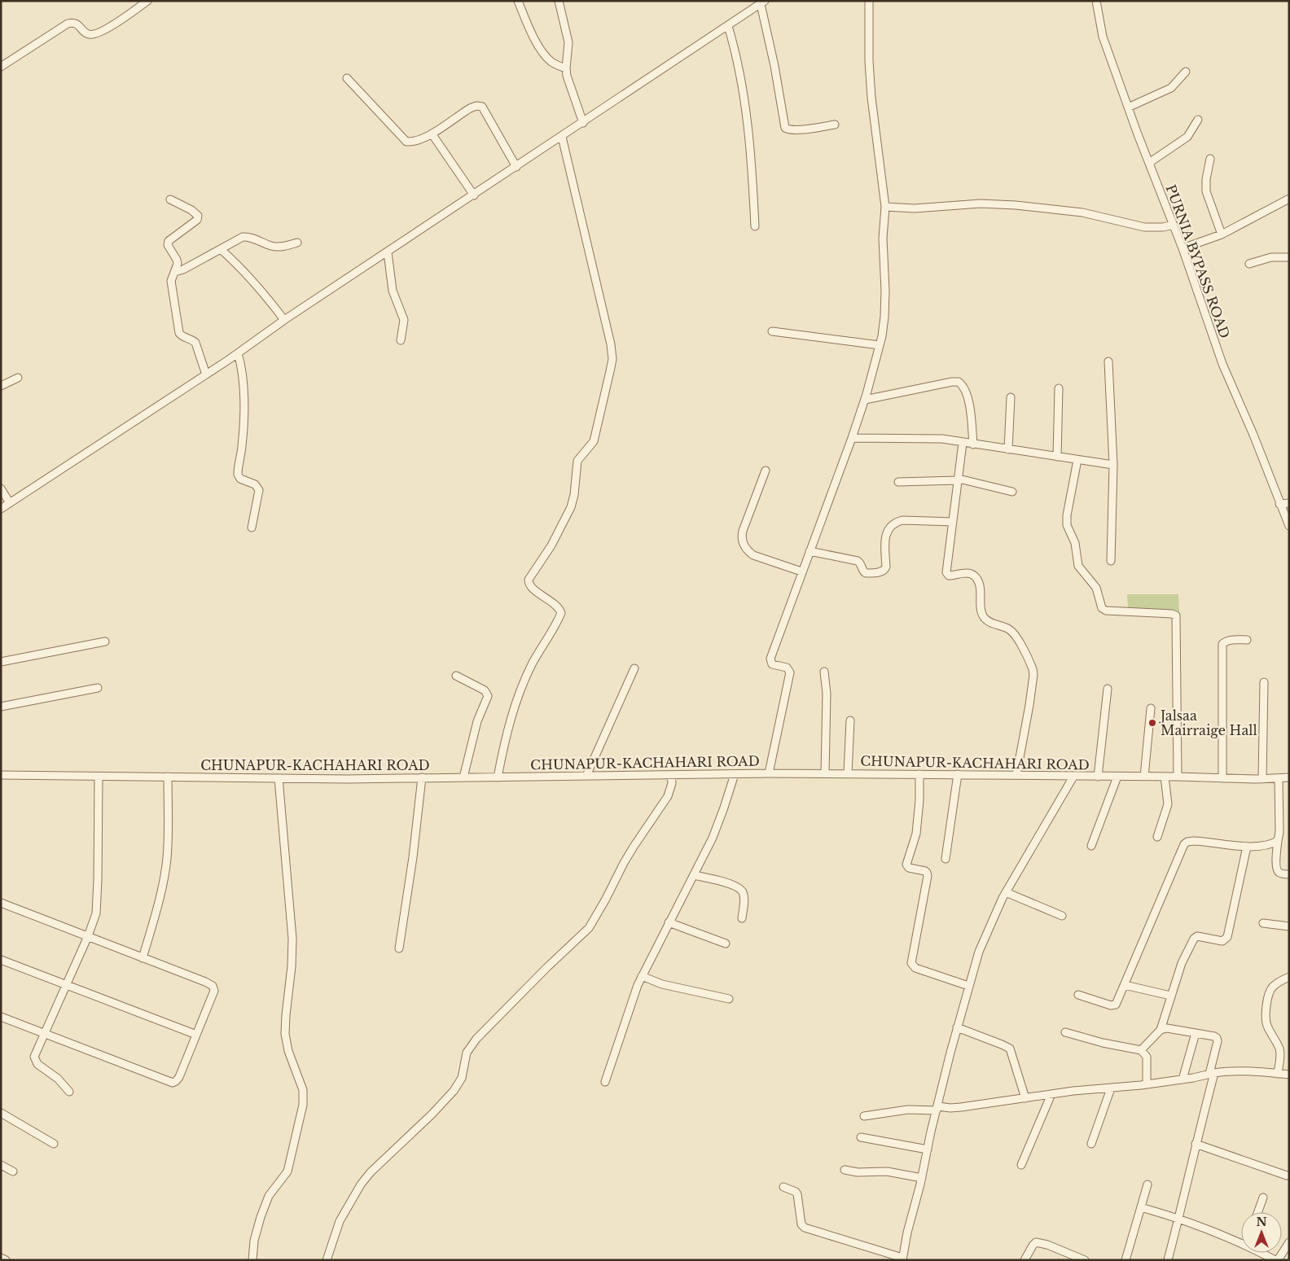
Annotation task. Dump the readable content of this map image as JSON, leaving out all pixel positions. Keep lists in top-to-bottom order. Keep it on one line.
{"streets":{"street":["PURNIA BYPASS ROAD","CHUNAPUR-KACHAHARI ROAD"]},"places":["Jalsaa Mairraige Hall"],"north":"top"}
